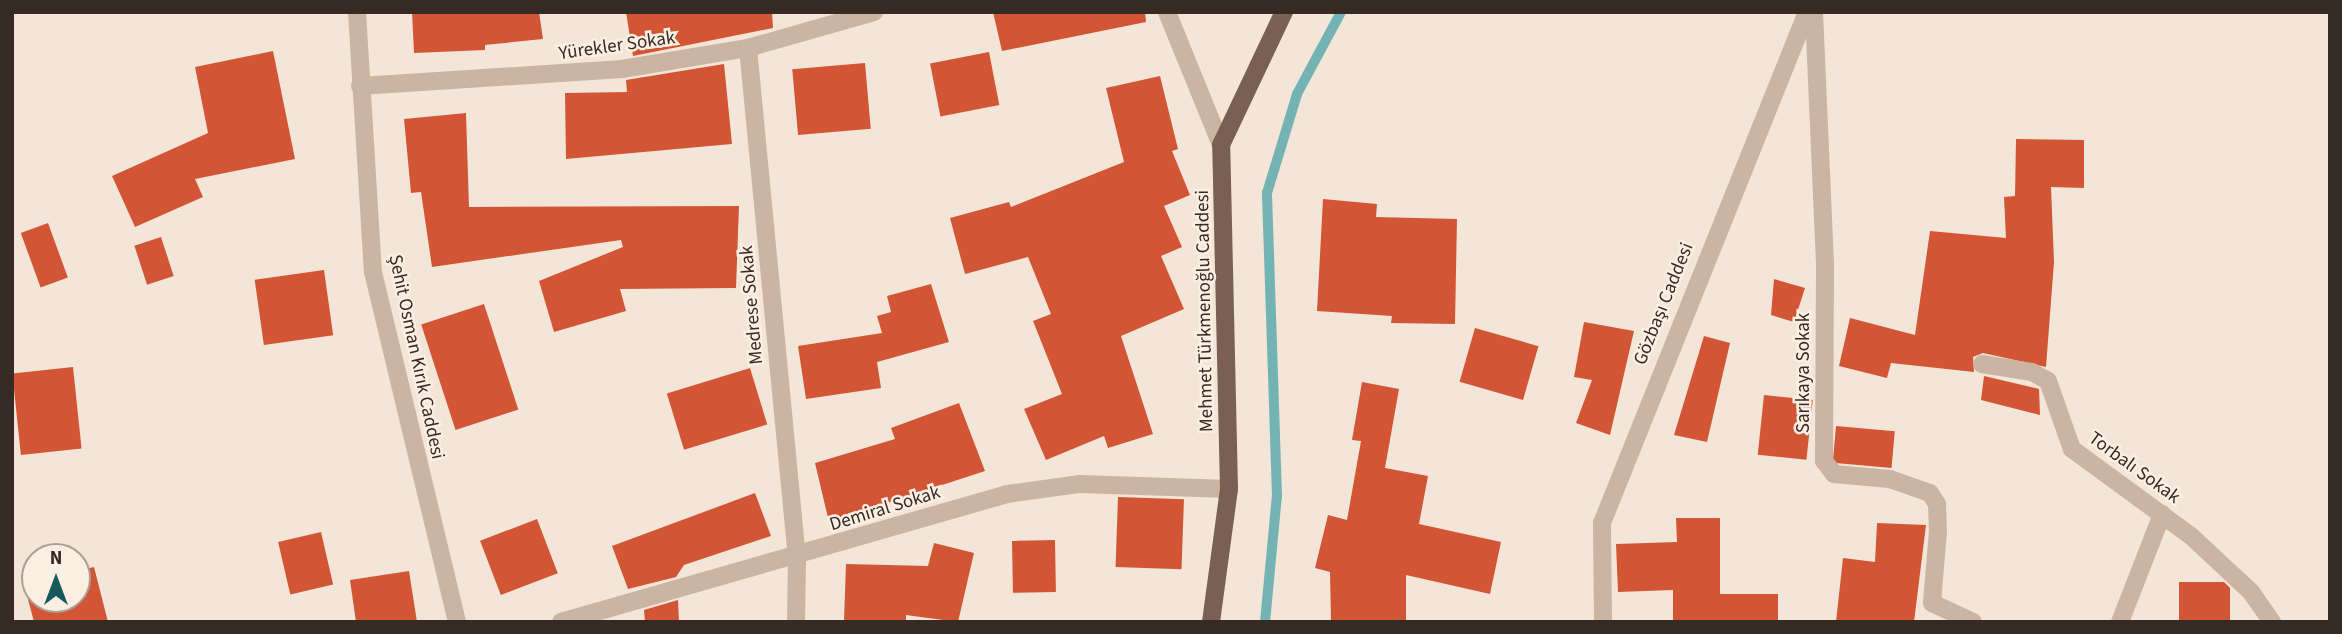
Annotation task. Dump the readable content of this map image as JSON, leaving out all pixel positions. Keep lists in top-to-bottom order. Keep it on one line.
{"streets":{"main road":["Mehmet Türkmenoğlu Caddesi"],"street":["Yürekler Sokak","Gözbaşı Caddesi","Medrese Sokak","Şehit Osman Kırık Caddesi","Sarıkaya Sokak","Torbalı Sokak","Demiral Sokak"]},"crossings":[["Yürekler Sokak","Medrese Sokak"],["Yürekler Sokak","Şehit Osman Kırık Caddesi"],["Medrese Sokak","Demiral Sokak"],["Mehmet Türkmenoğlu Caddesi","Demiral Sokak"]],"north":"top"}
